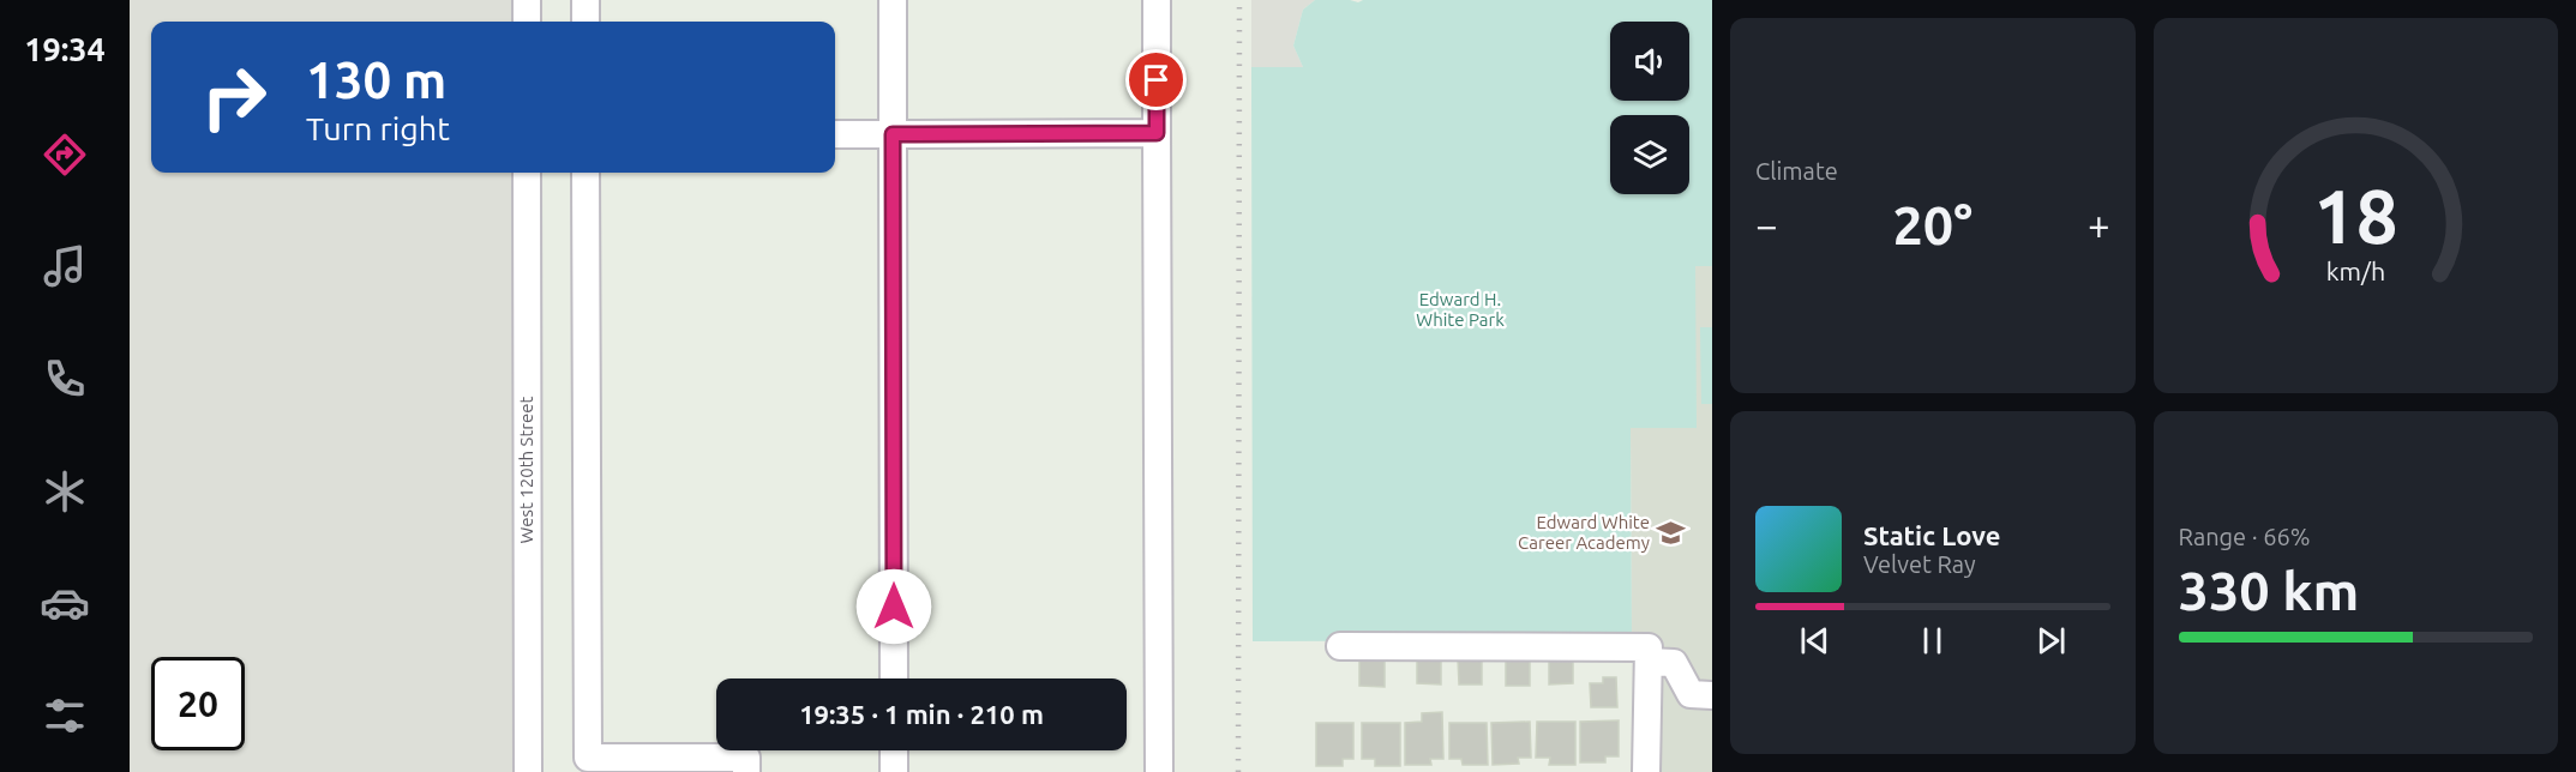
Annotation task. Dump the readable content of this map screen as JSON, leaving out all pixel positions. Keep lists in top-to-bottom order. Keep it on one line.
{"streets":{"street":["West 120th Street"]},"parks":["Edward H. White Park"],"places":{"school or university":["Edward White Career Academy"]},"page":{"tabs":"19:34","tile":["Climate",["Range · 66%","330 km"]],"turn":["130 m","Turn right"],"heat":["−","20°","+"],"song":["Static Love","Velvet Ray"],"limit":"20","trip":"19:35 · 1 min · 210 m","gauge":["18","km/h"]}}
